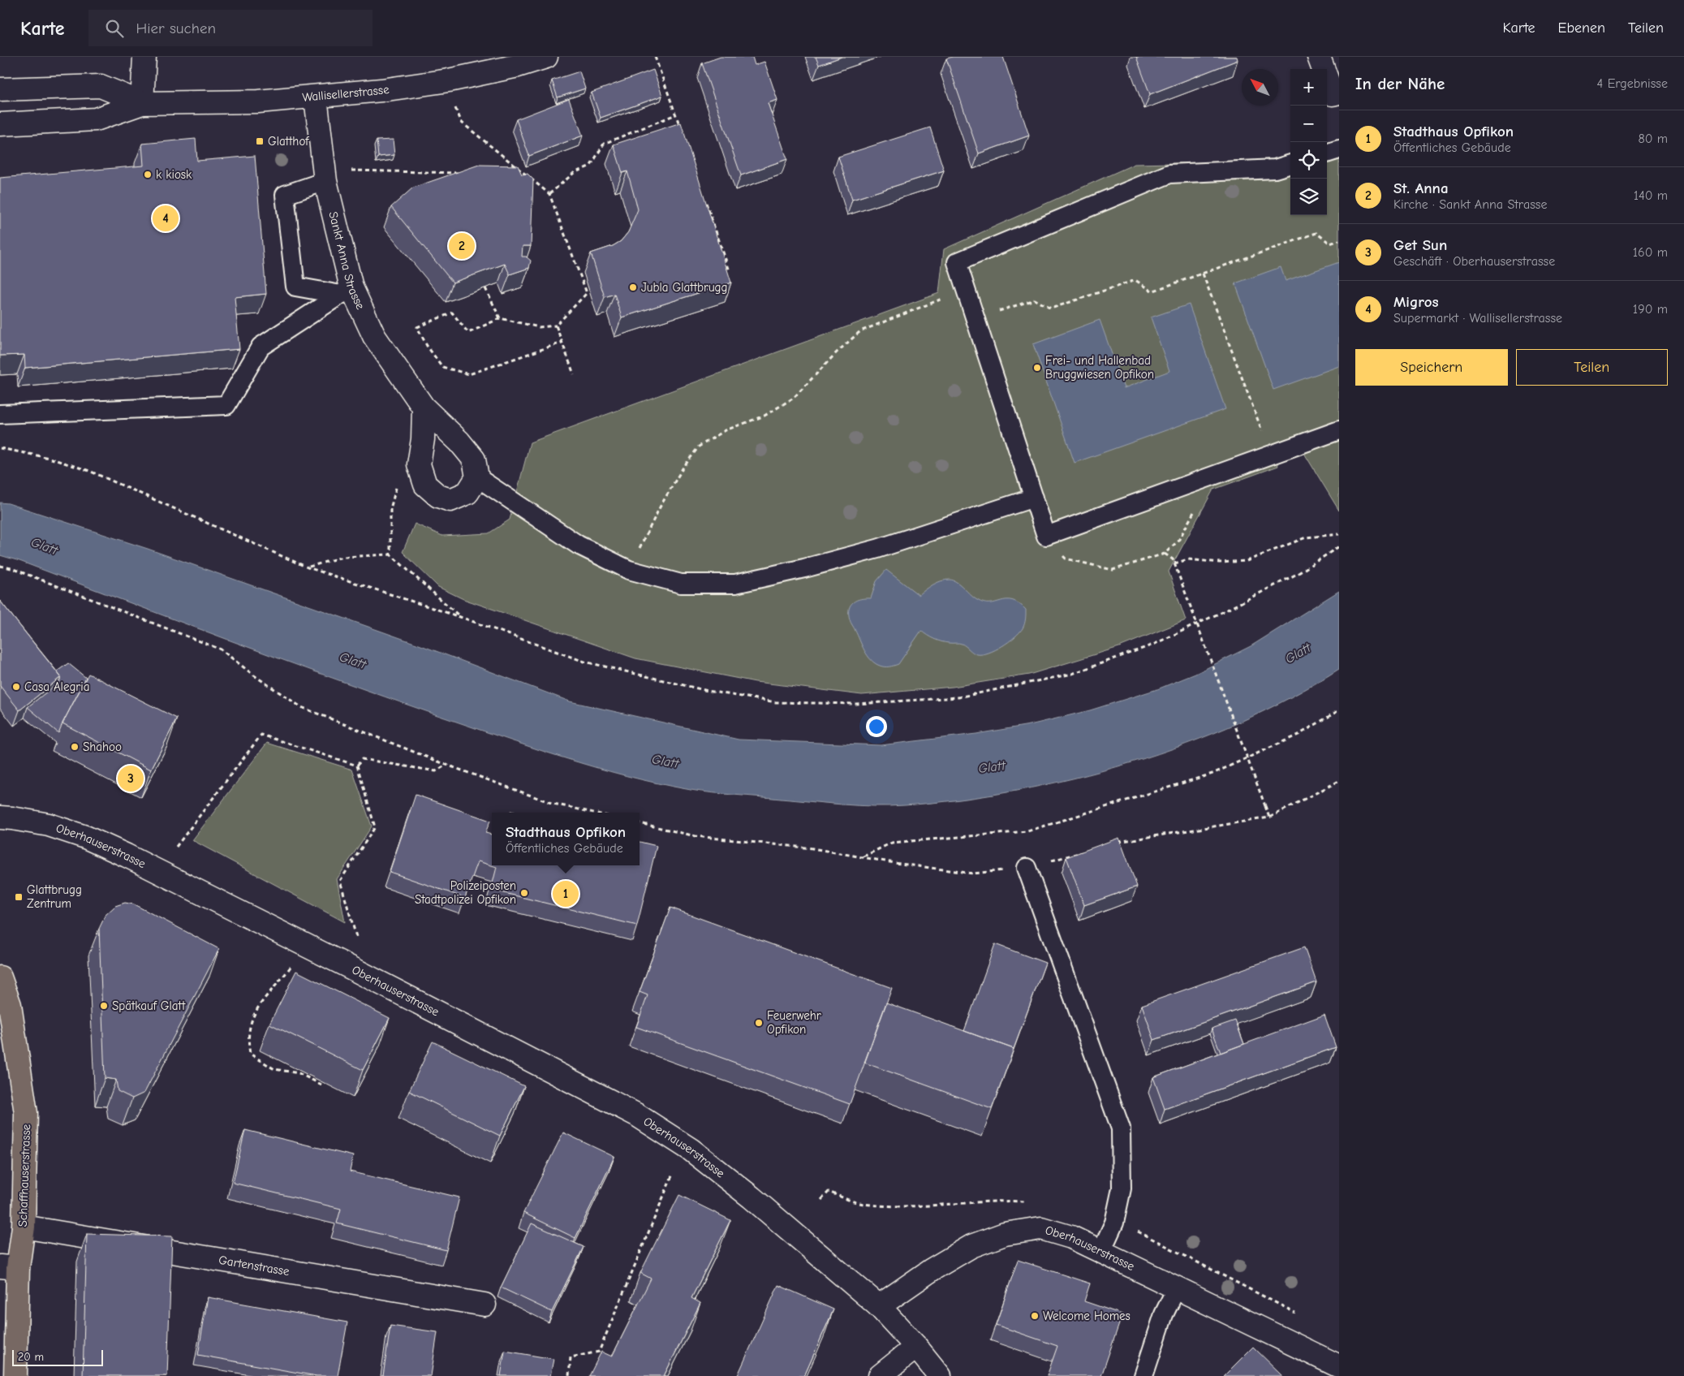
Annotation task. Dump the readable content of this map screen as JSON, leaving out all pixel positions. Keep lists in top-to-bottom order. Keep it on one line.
{"streets":{"main road":["Schaffhauserstrasse"],"street":["Wallisellerstrasse","Sankt Anna Strasse","Oberhauserstrasse","Gartenstrasse"]},"crossings":[["Wallisellerstrasse","Sankt Anna Strasse"],["Schaffhauserstrasse","Gartenstrasse"]],"water":["Glatt"],"places":{"transit":["Glatthof","Glattbrugg Zentrum"],"other":["k kiosk","Jubla Glattbrugg","Frei- und Hallenbad Bruggwiesen Opfikon","Casa Alegria","Shahoo","Polizeiposten Stadtpolizei Opfikon","Spätkauf Glatt","Feuerwehr Opfikon","Welcome Homes"]},"scale_bar":"20 m","north":"top left","page":{"header":"Karte","search":"Hier suchen","nav":["Karte","Ebenen","Teilen"],"heading":["In der Nähe","4 Ergebnisse"],"map_buttons":["+","−"],"list":[{"mark":"1","name":"Stadthaus Opfikon","note":"Öffentliches Gebäude","value":"80 m"},{"mark":"2","name":"St. Anna","note":"Kirche · Sankt Anna Strasse","value":"140 m"},{"mark":"3","name":"Get Sun","note":"Geschäft · Oberhauserstrasse","value":"160 m"},{"mark":"4","name":"Migros","note":"Supermarkt · Wallisellerstrasse","value":"190 m"}],"pins":["4","2","3","1"],"buttons":["Speichern","Teilen"],"popup":["Stadthaus Opfikon","Öffentliches Gebäude"],"scale":"20 m"}}
